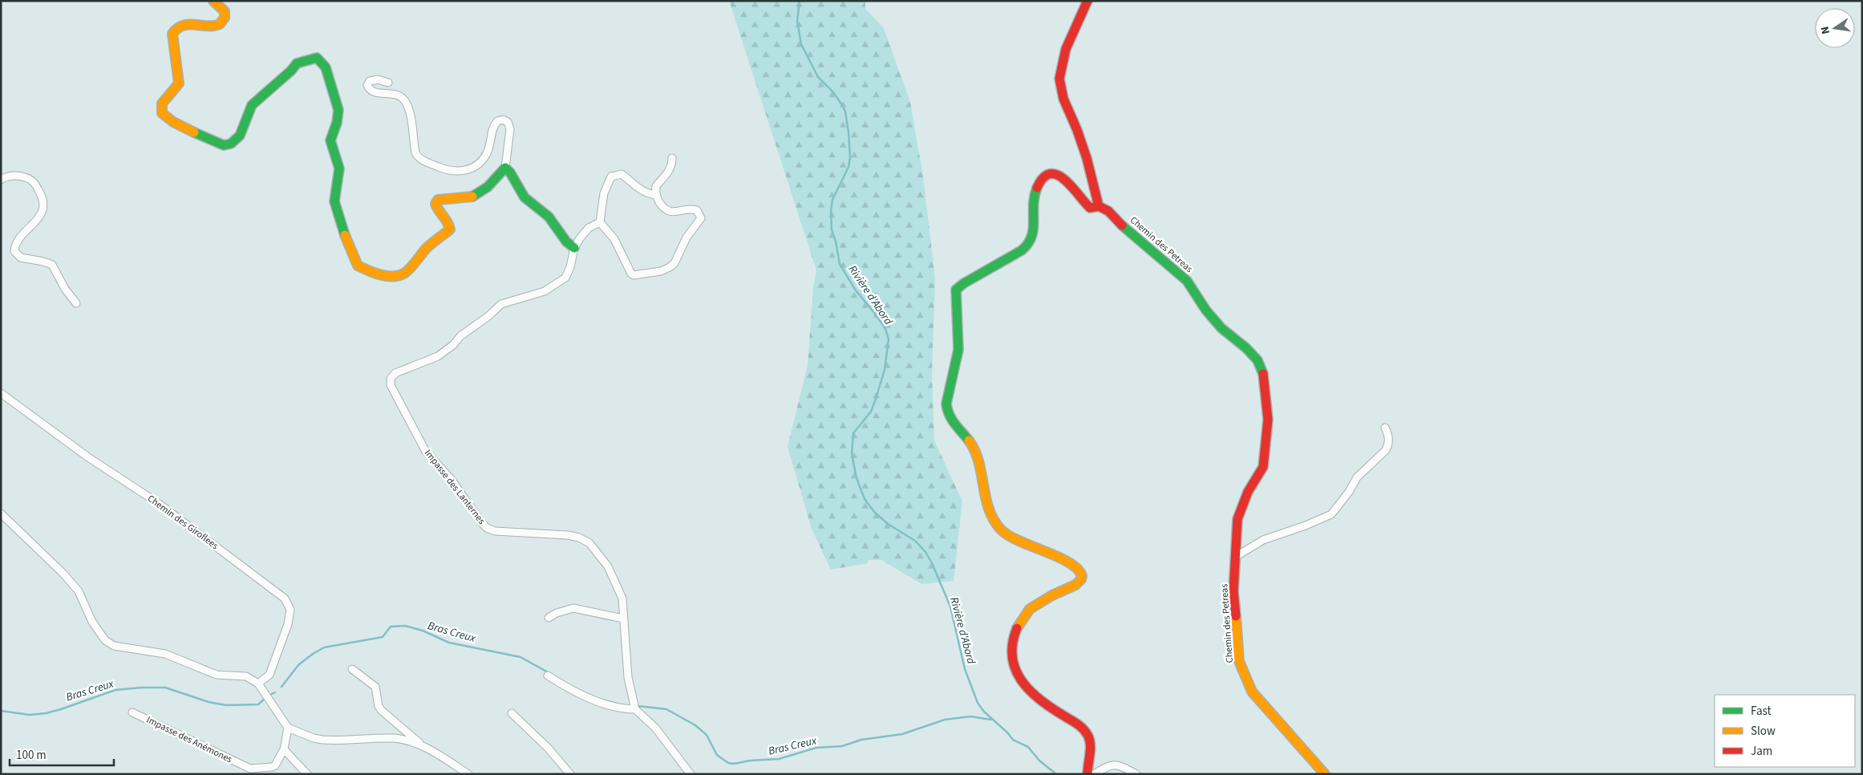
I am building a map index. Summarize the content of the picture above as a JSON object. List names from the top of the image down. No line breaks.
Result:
{"streets":{"street":["Chemin des Petreas","Impasse des Lanternes","Chemin des Giroflees","Impasse des Anémones"]},"water":["Rivière d'Abord","Bras Creux"],"legend":["Fast","Slow","Jam"],"scale_bar":"100 m","north":"left"}
